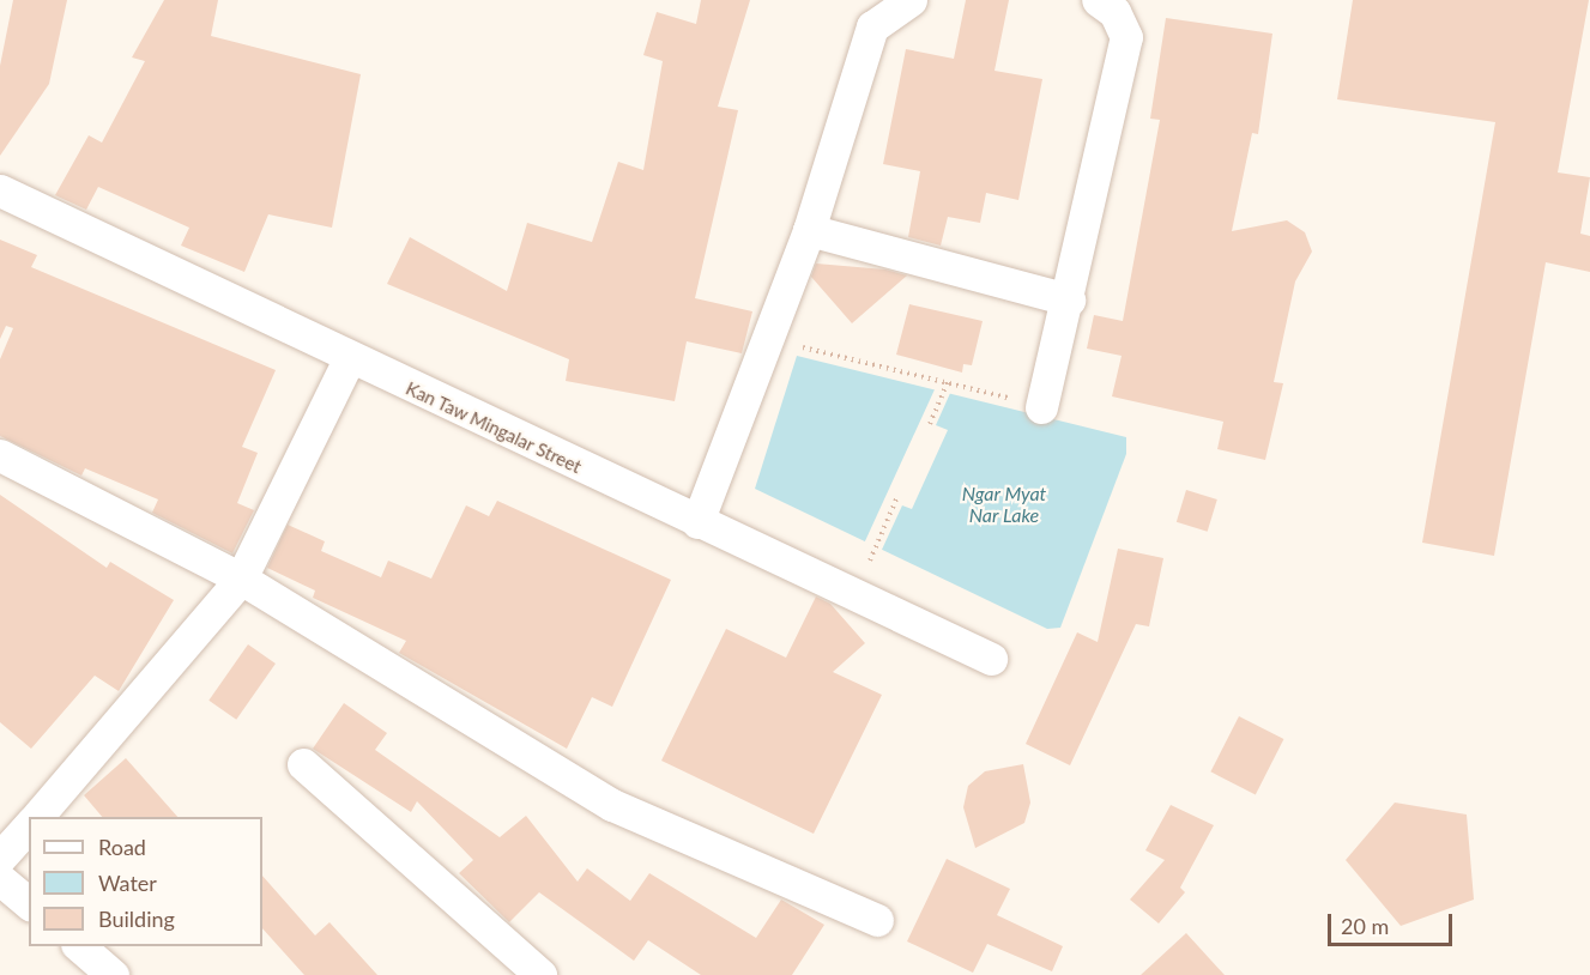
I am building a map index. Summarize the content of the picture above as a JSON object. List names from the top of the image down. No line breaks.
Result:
{"streets":{"street":["Kan Taw Mingalar Street"]},"water":["Ngar Myat Nar Lake"],"legend":["Road","Water","Building"],"scale_bar":"20 m"}
